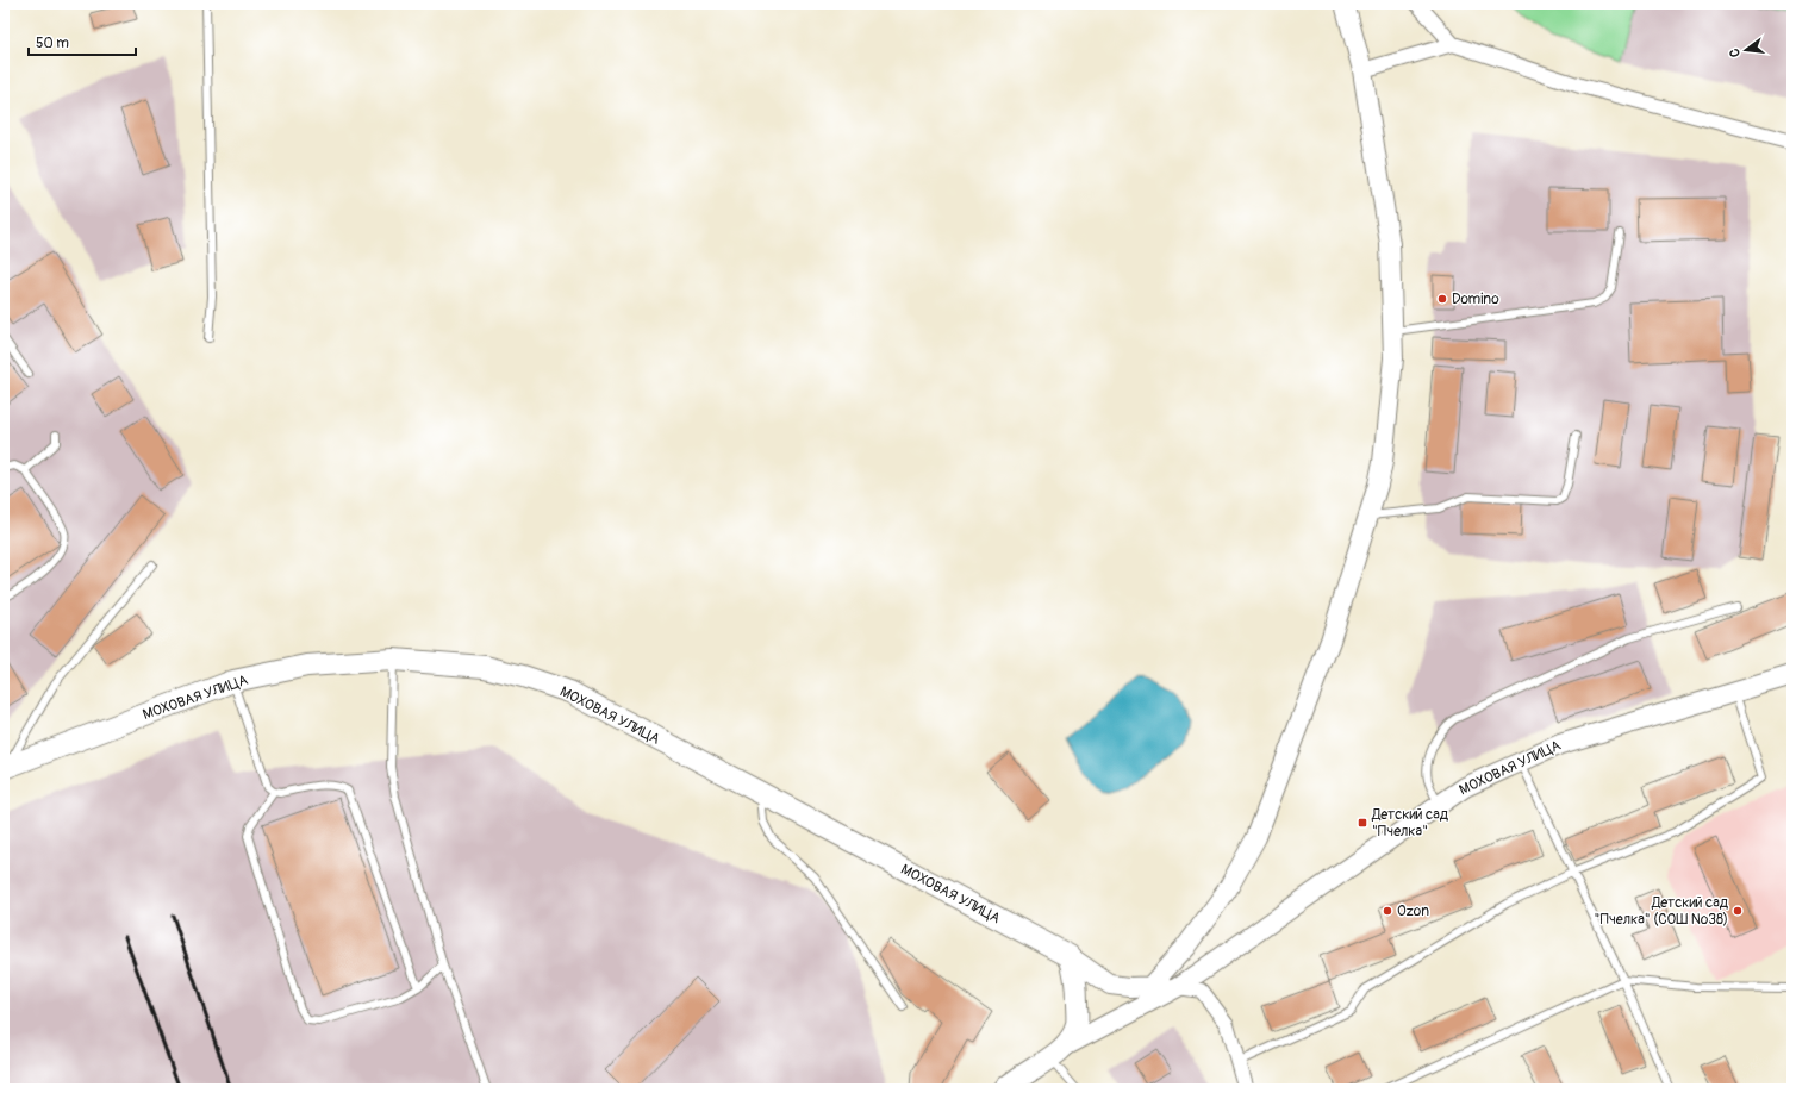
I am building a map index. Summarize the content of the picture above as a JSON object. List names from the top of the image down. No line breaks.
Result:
{"streets":{"main road":["МОХОВАЯ УЛИЦА"]},"places":{"other":["Domino","Ozon","Детский сад \"Пчелка\" (СОШ №38)"],"transit":["Детский сад \"Пчелка\""]},"scale_bar":"50 m","north":"left"}
